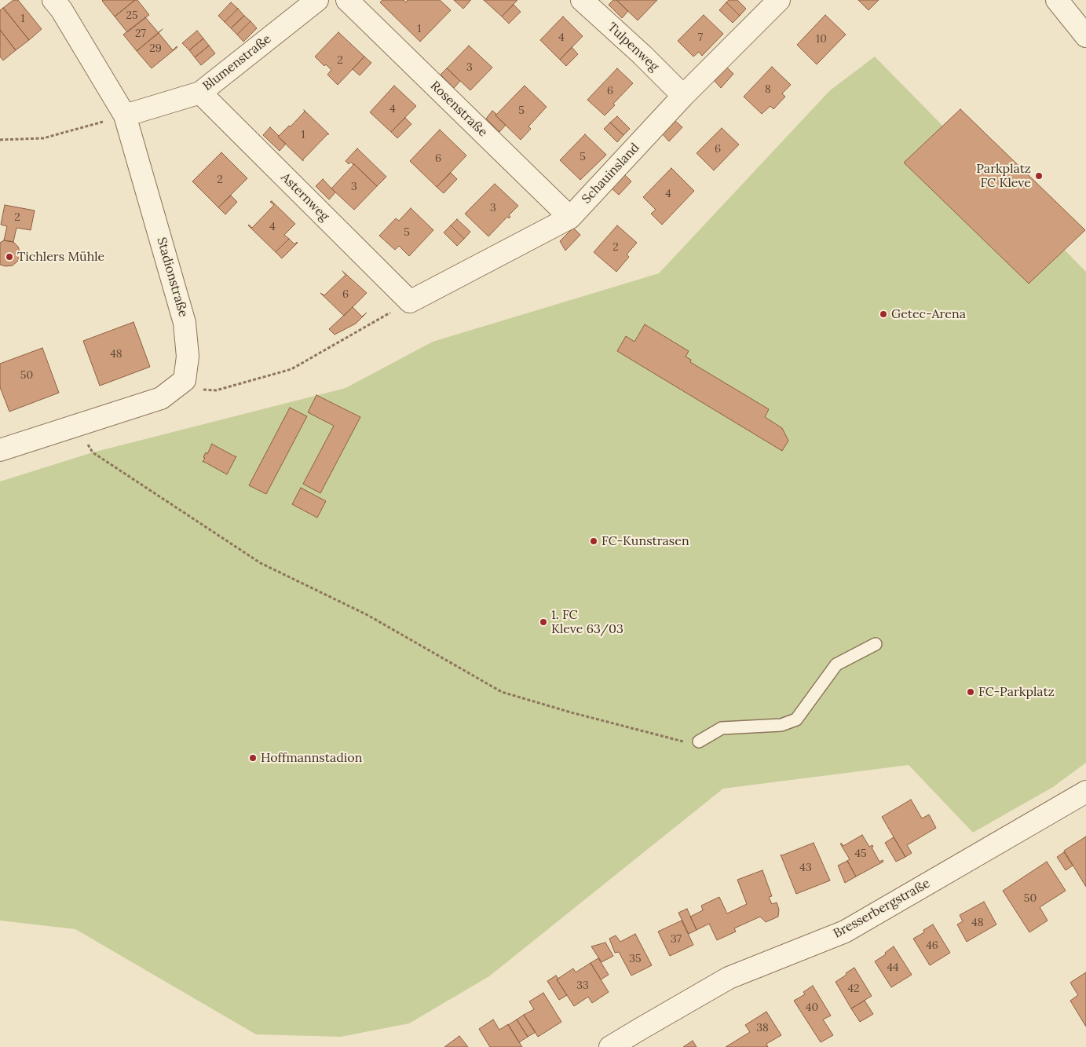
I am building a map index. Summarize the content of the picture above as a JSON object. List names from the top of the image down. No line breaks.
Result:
{"streets":{"street":["Tulpenweg","Blumenstraße","Rosenstraße","Schauinsland","Asternweg","Stadionstraße","Bresserbergstraße"]},"crossings":[["Tulpenweg","Schauinsland"],["Blumenstraße","Asternweg"],["Blumenstraße","Stadionstraße"],["Rosenstraße","Schauinsland"],["Schauinsland","Asternweg"]],"places":["Parkplatz FC Kleve","Tichlers Mühle","Getec-Arena","FC-Kunstrasen","1. FC Kleve 63/03","FC-Parkplatz","Hoffmannstadion"],"house_numbers":["25","1","1","27","4","7","10","29","2","3","8","6","4","5","1","6","5","6","2","3","4","3","2","4","5","2","6","48","50","45","43","50","48","37","46","35","44","33","42","40","38"]}
